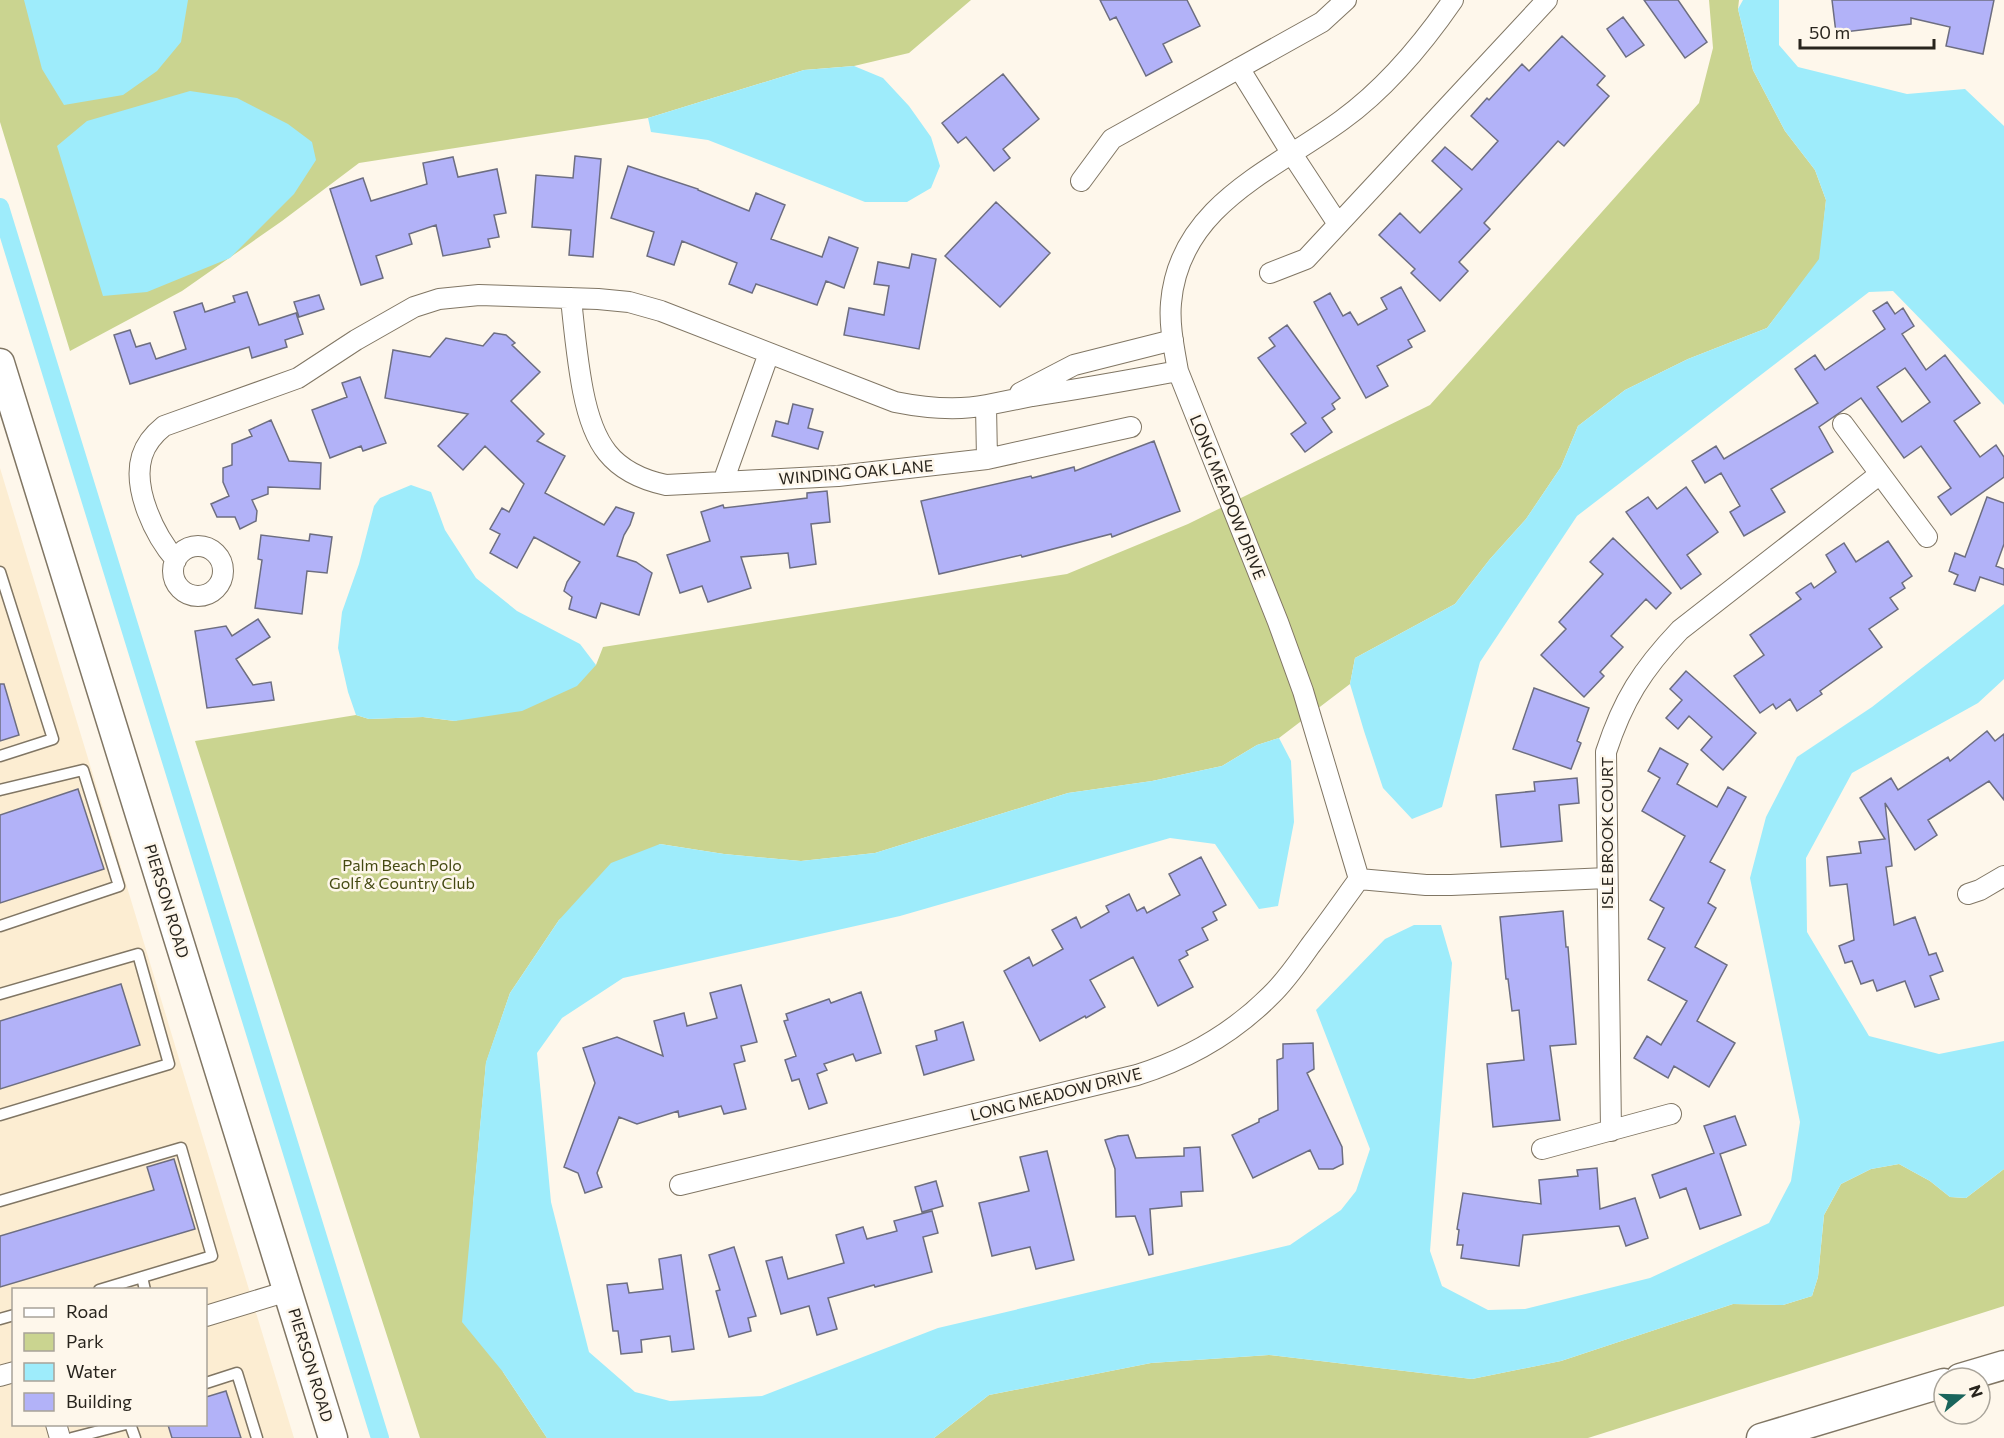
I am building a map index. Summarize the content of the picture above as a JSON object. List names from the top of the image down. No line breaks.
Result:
{"streets":{"street":["WINDING OAK LANE","LONG MEADOW DRIVE","ISLE BROOK COURT","PIERSON ROAD"]},"parks":["Palm Beach Polo Golf & Country Club"],"legend":["Road","Park","Water","Building"],"scale_bar":"50 m","north":"right"}
